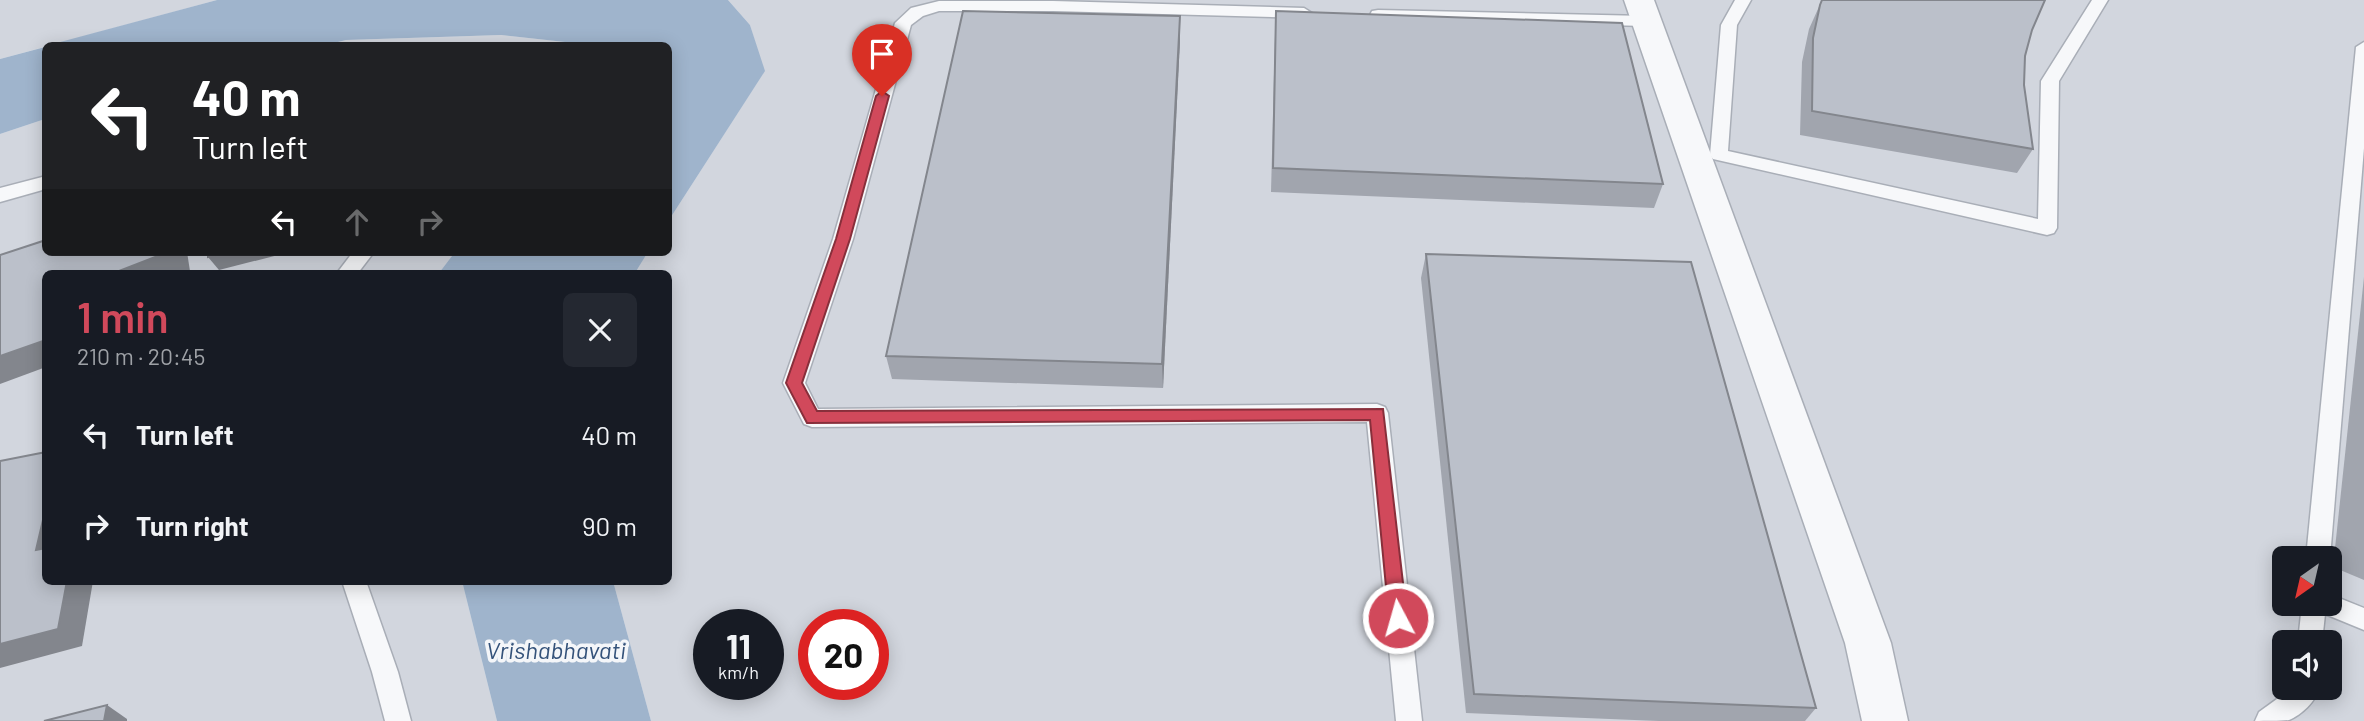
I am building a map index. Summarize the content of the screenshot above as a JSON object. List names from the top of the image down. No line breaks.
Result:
{"water":["Vrishabhavati"],"north":"bottom left","page":{"turn":["40 m","Turn left"],"heading":["1 min","210 m · 20:45"],"list":[{"name":"Turn left","value":"40 m"},{"name":"Turn right","value":"90 m"}],"speed":"11 km/h","limit":"20"}}
